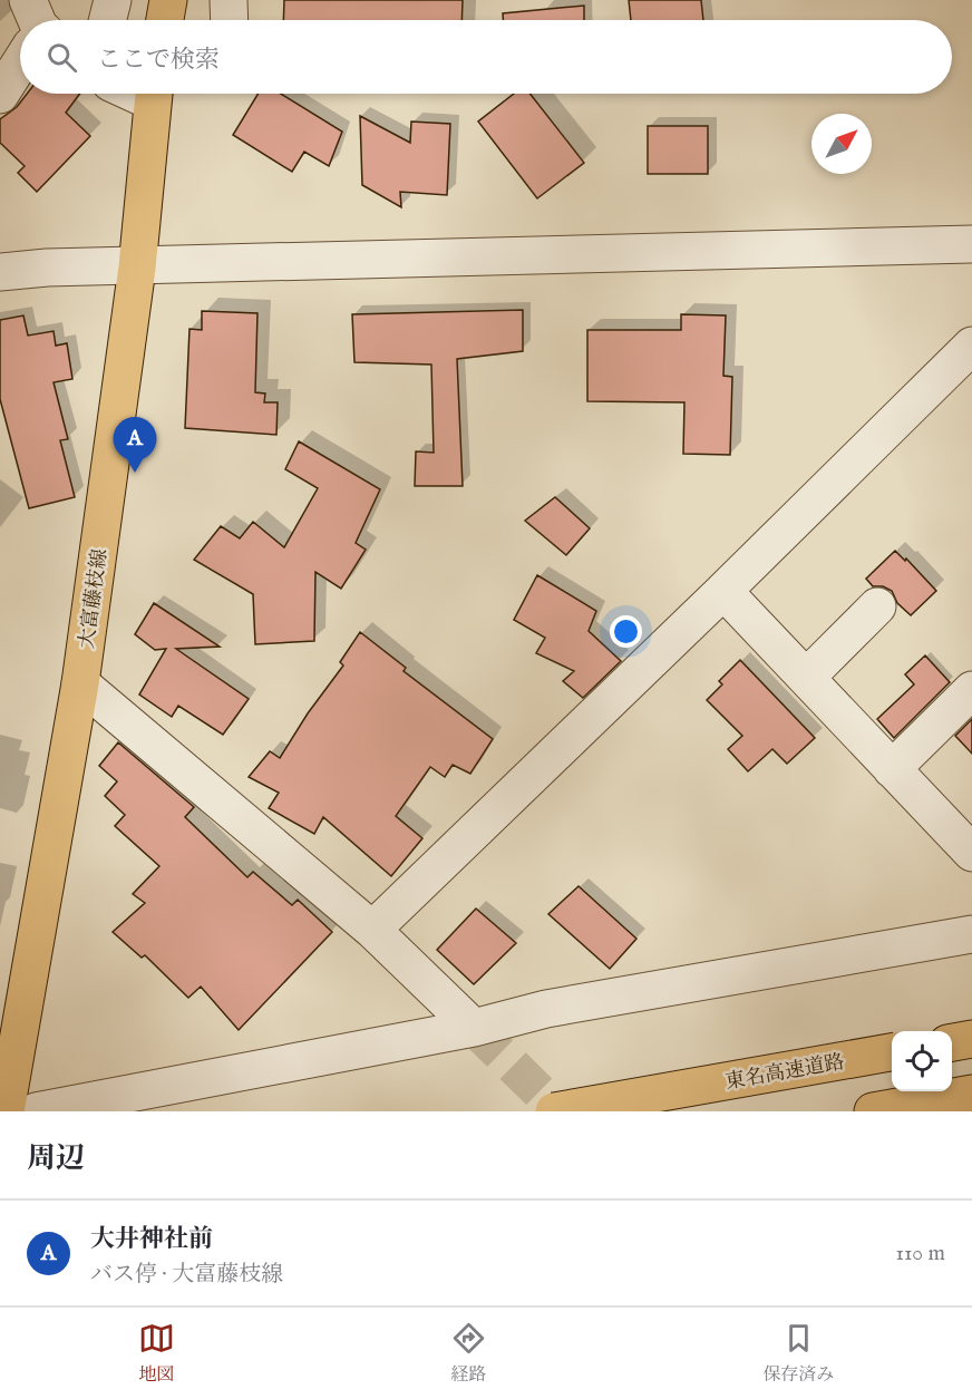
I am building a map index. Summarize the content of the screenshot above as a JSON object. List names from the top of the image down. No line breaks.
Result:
{"streets":{"main road":["大富藤枝線","東名高速道路"]},"north":"top right","page":{"search":"ここで検索","pins":"A","heading":"周辺","list":[{"mark":"A","name":"大井神社前","note":"バス停 · 大富藤枝線","value":"110 m"}],"nav":["地図","経路","保存済み"]}}
